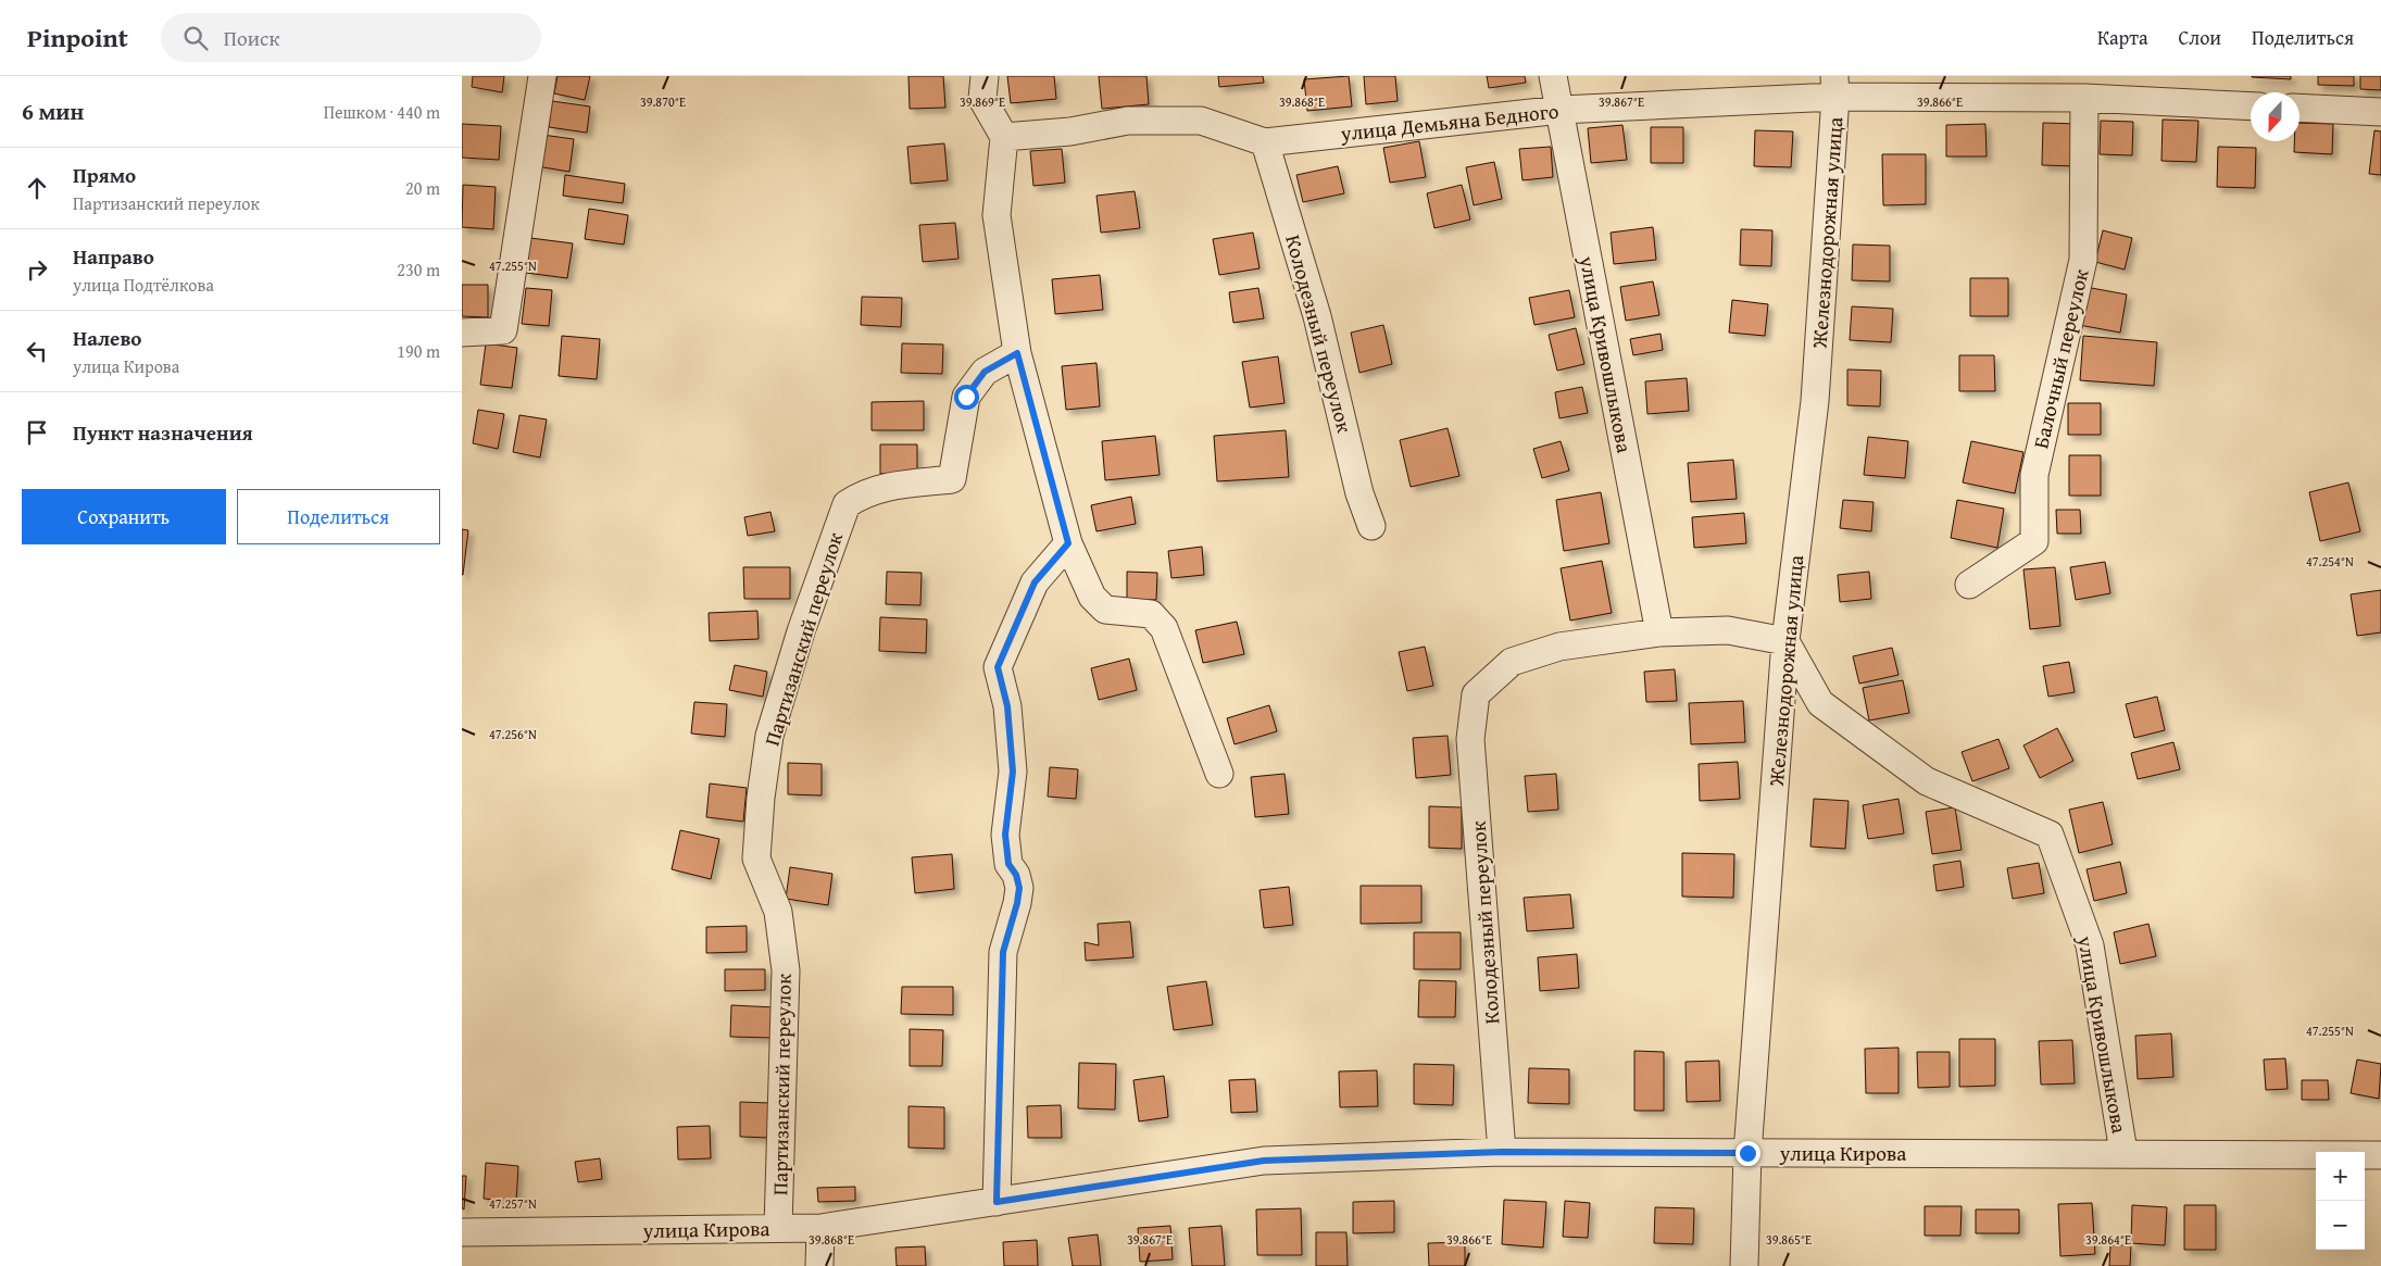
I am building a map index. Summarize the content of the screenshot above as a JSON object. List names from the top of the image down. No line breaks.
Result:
{"streets":{"street":["улица Демьяна Бедного","Железнодорожная улица","Колодезный переулок","улица Кривошлыкова","Балочный переулок","Партизанский переулок","улица Кирова"]},"crossings":[["улица Демьяна Бедного","Железнодорожная улица"],["улица Демьяна Бедного","Колодезный переулок"],["улица Демьяна Бедного","улица Кривошлыкова"],["улица Демьяна Бедного","Балочный переулок"],["Железнодорожная улица","улица Кривошлыкова"],["Железнодорожная улица","улица Кирова"],["Колодезный переулок","улица Кривошлыкова"],["Колодезный переулок","улица Кирова"],["улица Кривошлыкова","улица Кирова"],["Партизанский переулок","улица Кирова"]],"north":"bottom","page":{"header":"Pinpoint","search":"Поиск","nav":["Карта","Слои","Поделиться"],"heading":["6 мин","Пешком · 440 m"],"list":[["Прямо","Партизанский переулок","20 m"],["Направо","улица Подтёлкова","230 m"],["Налево","улица Кирова","190 m"],"Пункт назначения"],"buttons":["Сохранить","Поделиться"],"map_buttons":["+","−"]},"coordinates":["39.869°E","39.868°E","39.867°E","39.866°E","39.870°E","47.255°N","47.254°N","47.256°N","47.257°N","39.865°E","39.864°E"]}
